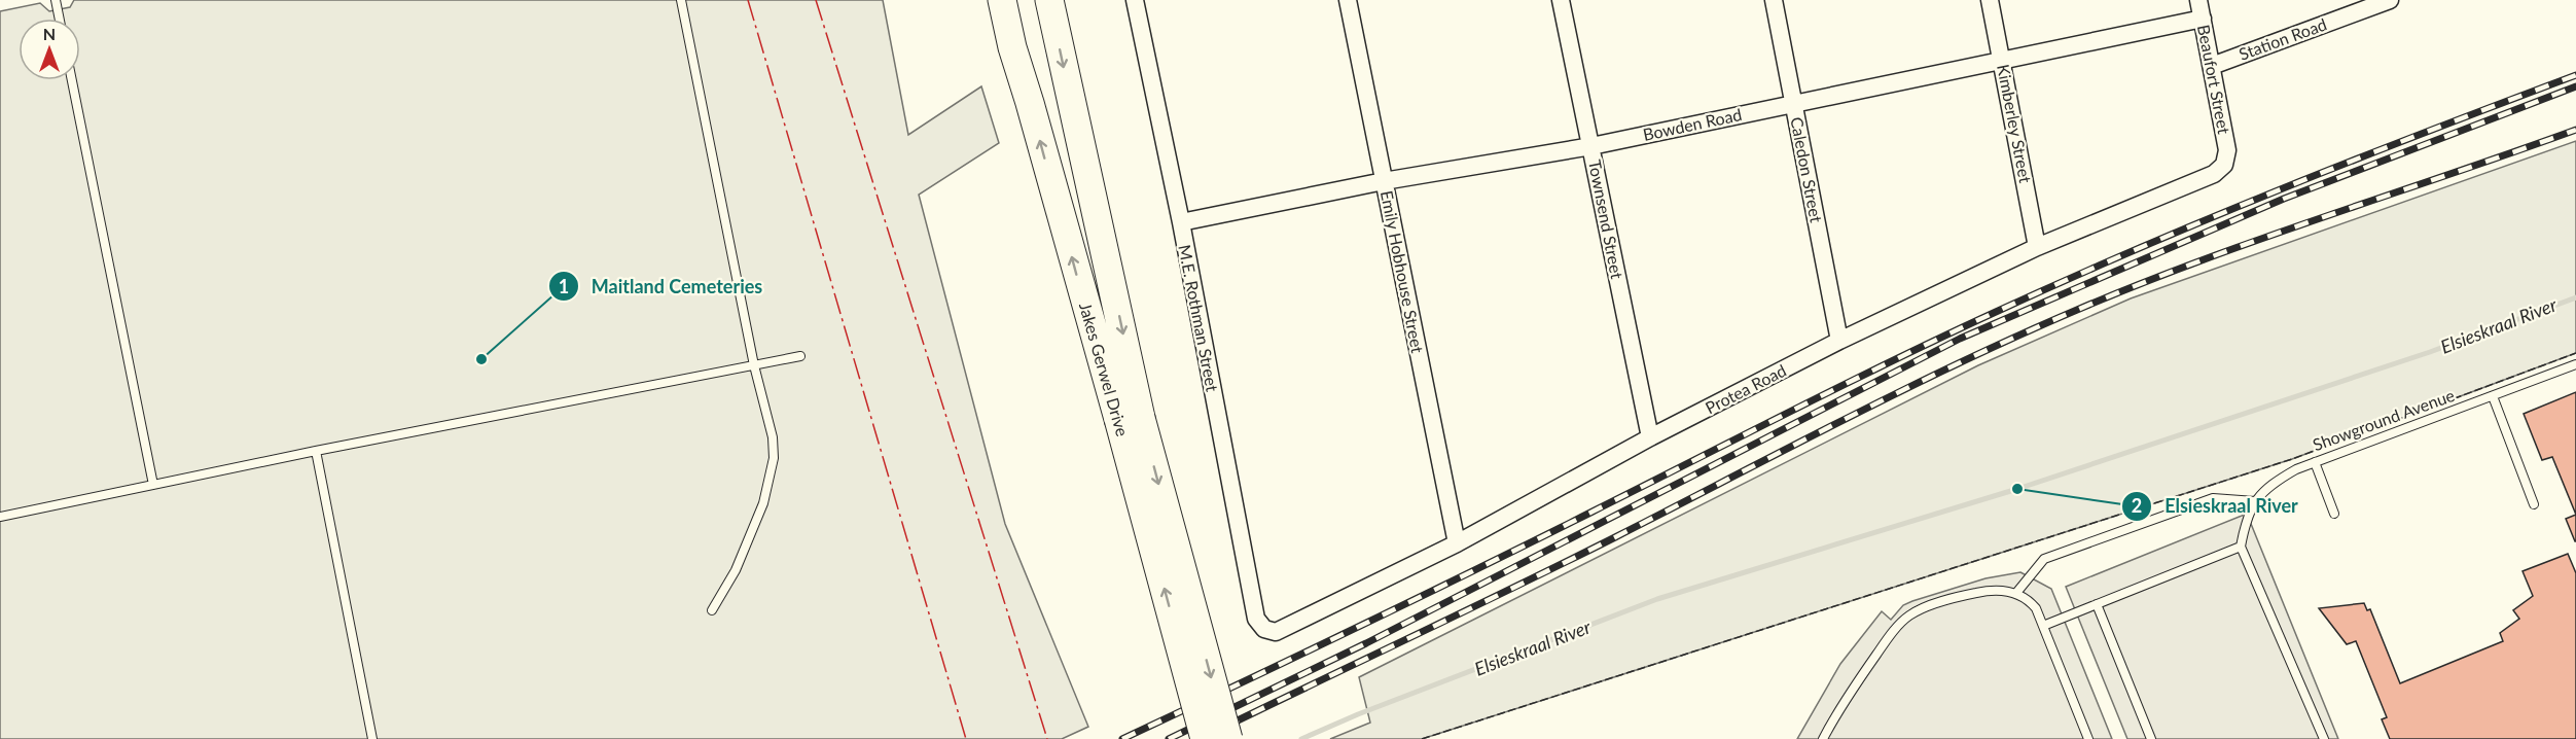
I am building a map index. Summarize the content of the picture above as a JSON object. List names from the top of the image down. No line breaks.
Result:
{"streets":{"highway":["Jakes Gerwel Drive"],"street":["Station Road","Beaufort Street","Kimberley Street","Bowden Road","Caledon Street","Townsend Street","Emily Hobhouse Street","M.E. Rothman Street","Protea Road"],"lane":["Showground Avenue"]},"crossings":[["Station Road","Beaufort Street"],["Beaufort Street","Bowden Road"],["Beaufort Street","Protea Road"],["Kimberley Street","Bowden Road"],["Kimberley Street","Protea Road"],["Bowden Road","Caledon Street"],["Bowden Road","Townsend Street"],["Bowden Road","Emily Hobhouse Street"],["Bowden Road","M.E. Rothman Street"],["Caledon Street","Protea Road"],["Townsend Street","Protea Road"],["Emily Hobhouse Street","Protea Road"],["M.E. Rothman Street","Protea Road"]],"water":["Elsieskraal River"],"places":["Maitland Cemeteries","Elsieskraal River"],"north":"top"}
